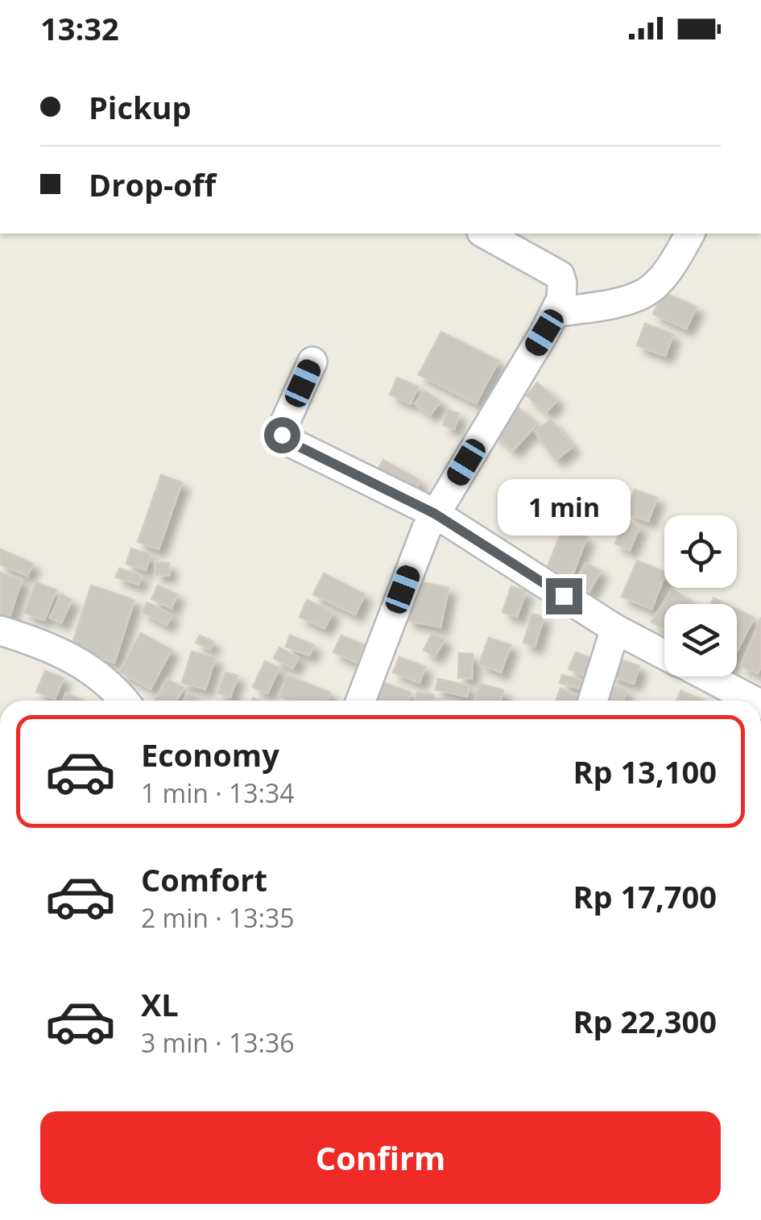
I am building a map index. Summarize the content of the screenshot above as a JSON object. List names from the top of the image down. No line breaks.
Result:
{"page":{"status":"13:32","banner":["Pickup","Drop-off"],"bubble":"1 min","list":[{"name":"Economy","note":"1 min · 13:34","value":"Rp 13,100"},{"name":"Comfort","note":"2 min · 13:35","value":"Rp 17,700"},{"name":"XL","note":"3 min · 13:36","value":"Rp 22,300"}],"buttons":"Confirm"}}
